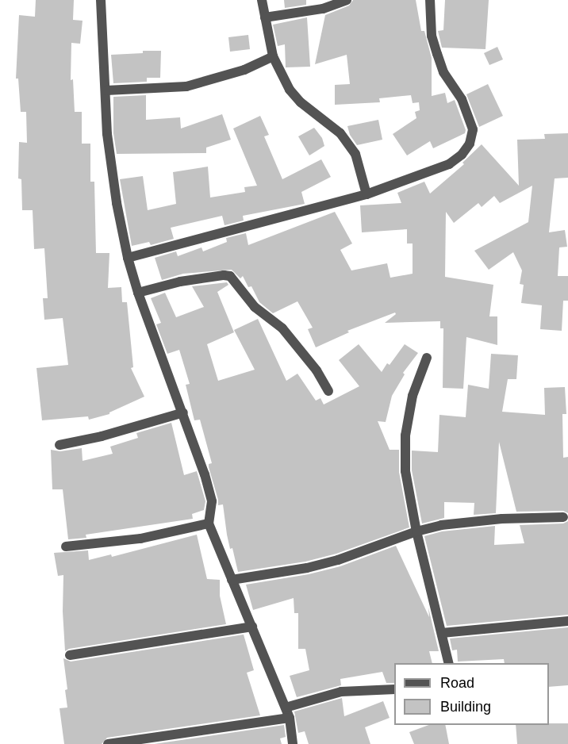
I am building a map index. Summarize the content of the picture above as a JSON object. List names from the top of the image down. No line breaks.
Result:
{"legend":["Road","Building"]}
